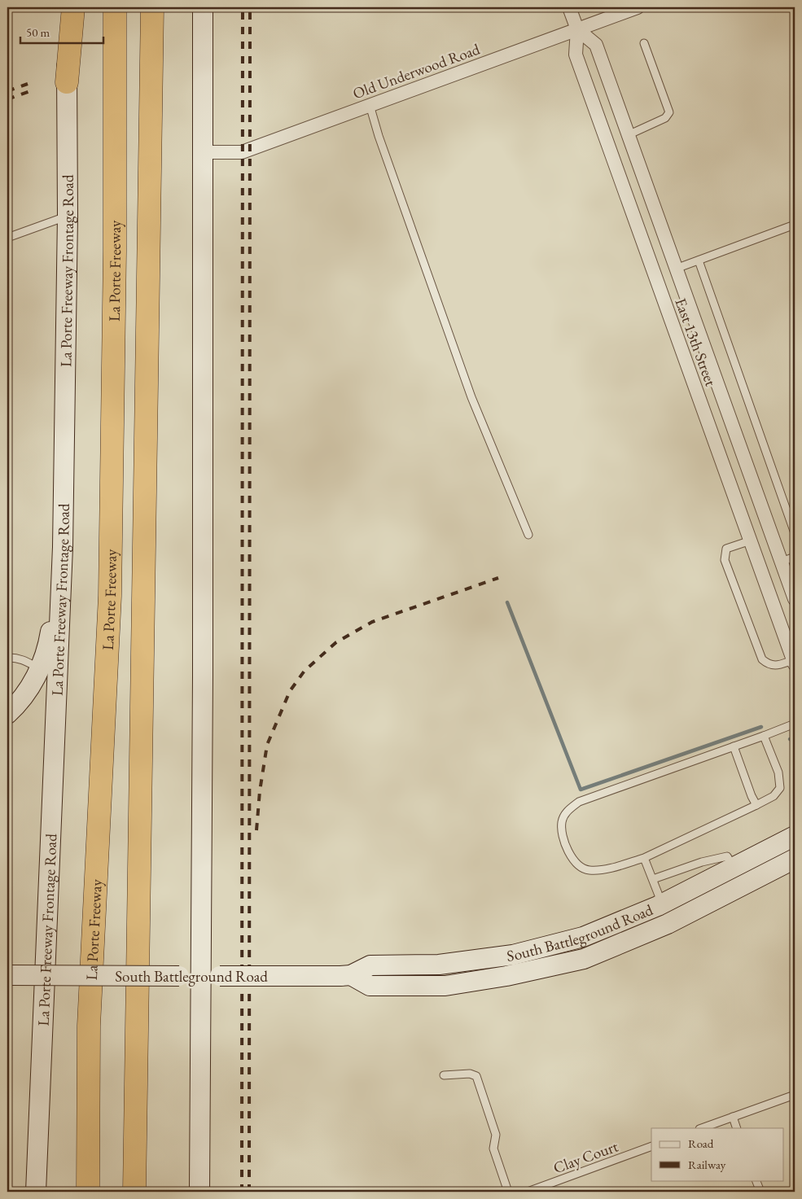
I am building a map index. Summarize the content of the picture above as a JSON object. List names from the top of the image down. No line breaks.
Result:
{"streets":{"highway":["La Porte Freeway"],"main road":["La Porte Freeway Frontage Road","South Battleground Road"],"street":["Old Underwood Road","East 13th Street"],"lane":["Clay Court"]},"crossings":[["Old Underwood Road","East 13th Street"]],"legend":["Road","Railway"],"scale_bar":"50 m"}
